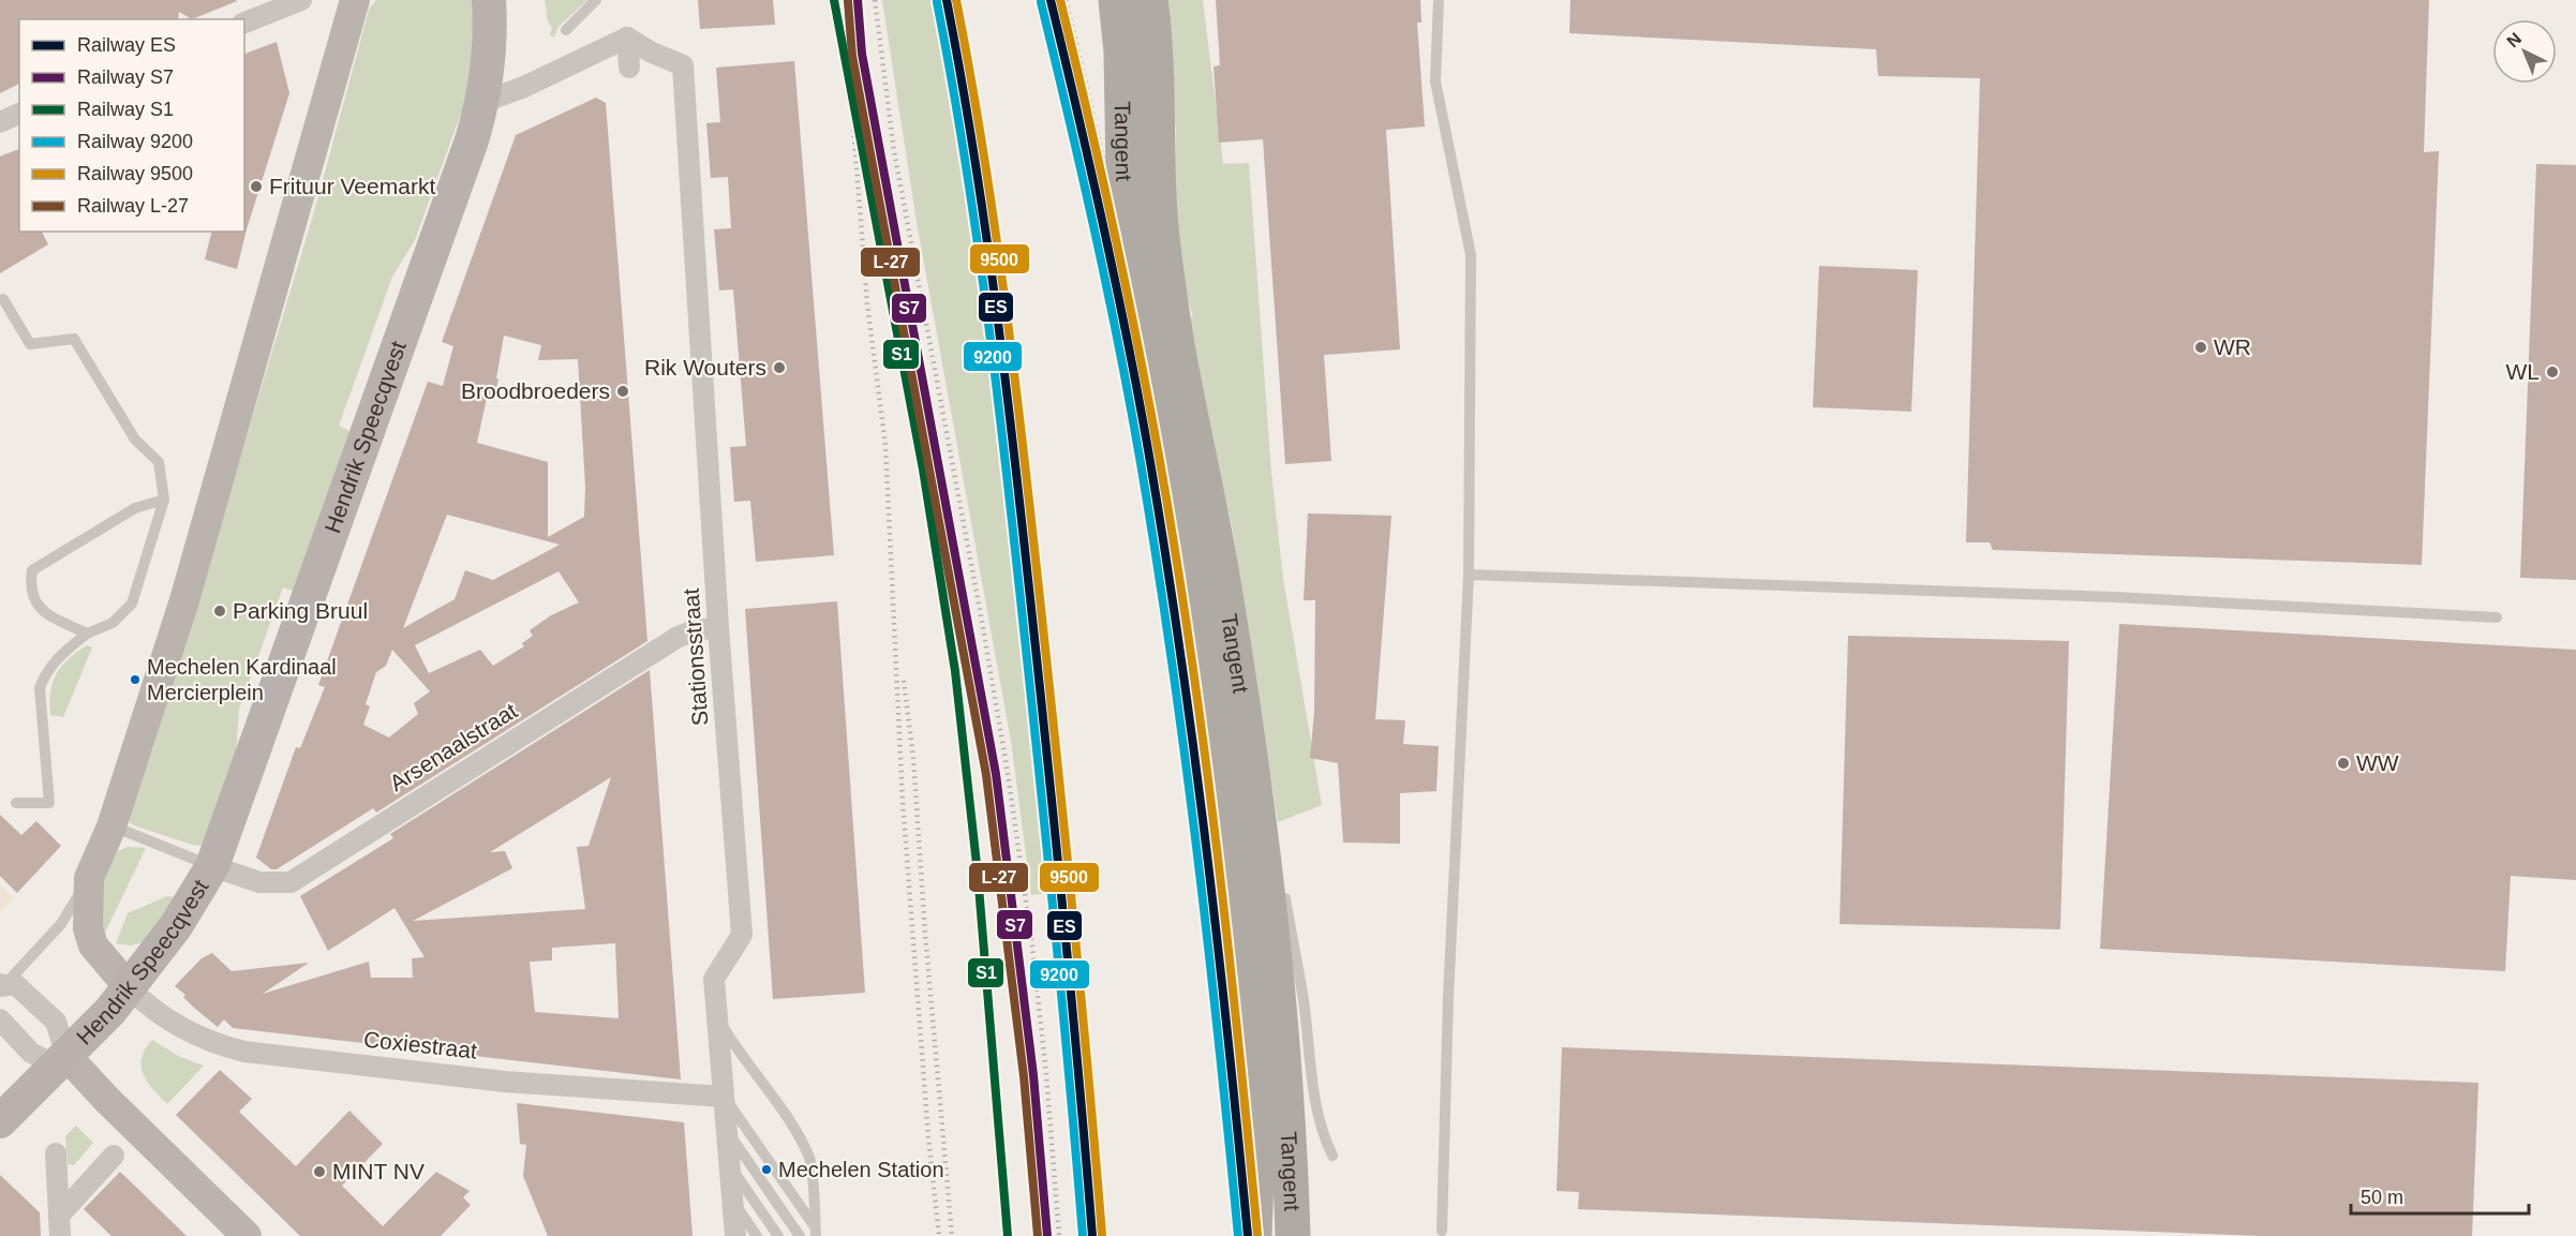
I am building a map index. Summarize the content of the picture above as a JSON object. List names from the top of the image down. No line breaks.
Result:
{"streets":{"highway":["Tangent"],"main road":["Hendrik Speecqvest"],"street":["Stationsstraat","Arsenaalstraat","Coxiestraat"]},"crossings":[["Hendrik Speecqvest","Arsenaalstraat"],["Hendrik Speecqvest","Coxiestraat"],["Stationsstraat","Arsenaalstraat"],["Stationsstraat","Coxiestraat"]],"places":["Frituur Veemarkt","WR","Rik Wouters","WL","Broodbroeders","Parking Bruul","Mechelen Kardinaal Mercierplein","WW","Mechelen Station","MINT NV"],"lines":["rail line ES","rail line S7","rail line S1","rail line 9500","rail line L-27","rail line 9200"],"legend":["Railway ES","Railway S7","Railway S1","Railway 9200","Railway 9500","Railway L-27"],"scale_bar":"50 m","north":"top left"}
